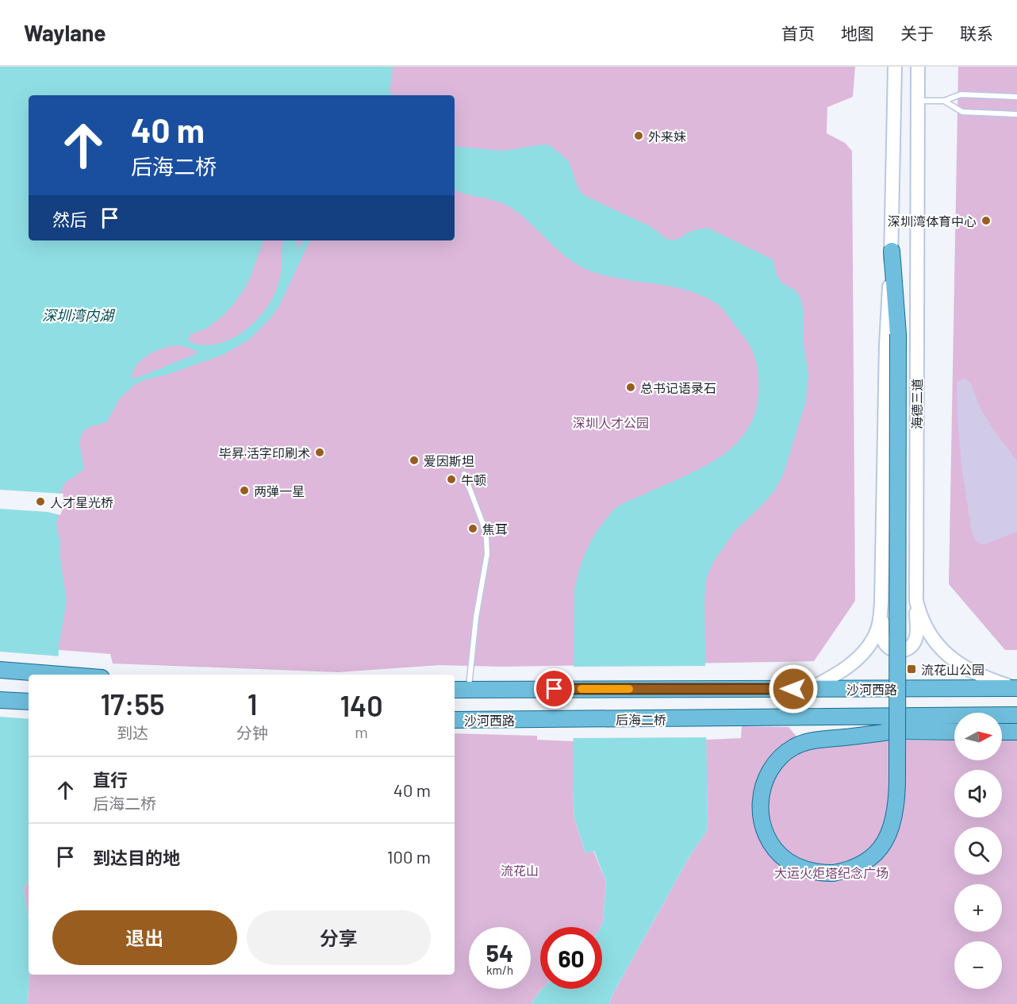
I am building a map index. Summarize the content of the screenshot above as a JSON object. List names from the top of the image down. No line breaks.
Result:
{"streets":{"main road":["海德三道","沙河西路","后海二桥"]},"crossings":[["海德三道","沙河西路"],["沙河西路","后海二桥"]],"water":["深圳湾内湖"],"parks":["深圳人才公园","流花山","大运火炬塔纪念广场"],"places":{"other":["外来妹","深圳湾体育中心","总书记语录石","毕昇·活字印刷术","爱因斯坦","牛顿","两弹一星","人才星光桥","焦耳"],"transit":["流花山公园"]},"north":"right","page":{"header":"Waylane","nav":["首页","地图","关于","联系"],"turn":["40 m","后海二桥"],"then":"然后","eta":["17:55","到达","1","分钟","140","m"],"map_buttons":["+","−"],"list":[{"name":"直行","note":"后海二桥","value":"40 m"},{"name":"到达目的地","value":"100 m"}],"buttons":["退出","分享"],"speed":"54 km/h","limit":"60"}}
